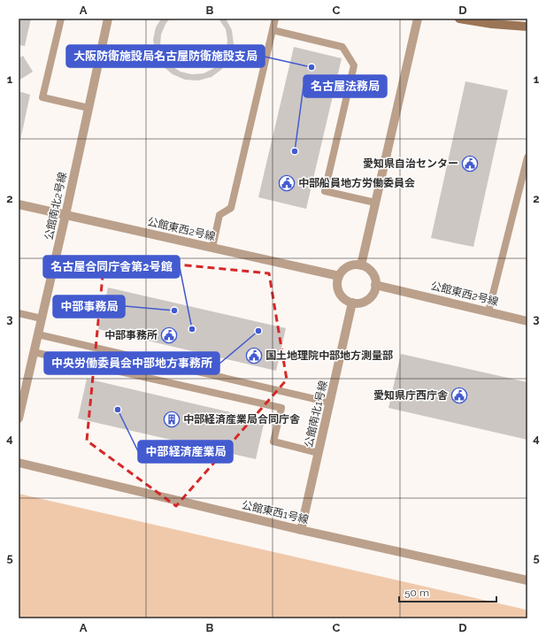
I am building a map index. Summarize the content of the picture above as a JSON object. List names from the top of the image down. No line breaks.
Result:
{"streets":{"street":["公館南北2号線","公館東西2号線","公館南北1号線","公館東西1号線"]},"crossings":[["公館南北2号線","公館東西2号線"],["公館東西2号線","公館南北1号線"],["公館南北1号線","公館東西1号線"]],"places":{"other":["大阪防衛施設局名古屋防衛施設支局","名古屋法務局","中部事務局","名古屋合同庁舎第2号館","中央労働委員会中部地方事務所","中部経済産業局"],"public building":["愛知県自治センター","中部船員地方労働委員会","中部事務所","国土地理院中部地方測量部","愛知県庁西庁舎"],"building":["中部経済産業局合同庁舎"]},"scale_bar":"50 m","grid":{"columns":["A","B","C","D"],"rows":["1","2","3","4","5"]}}
